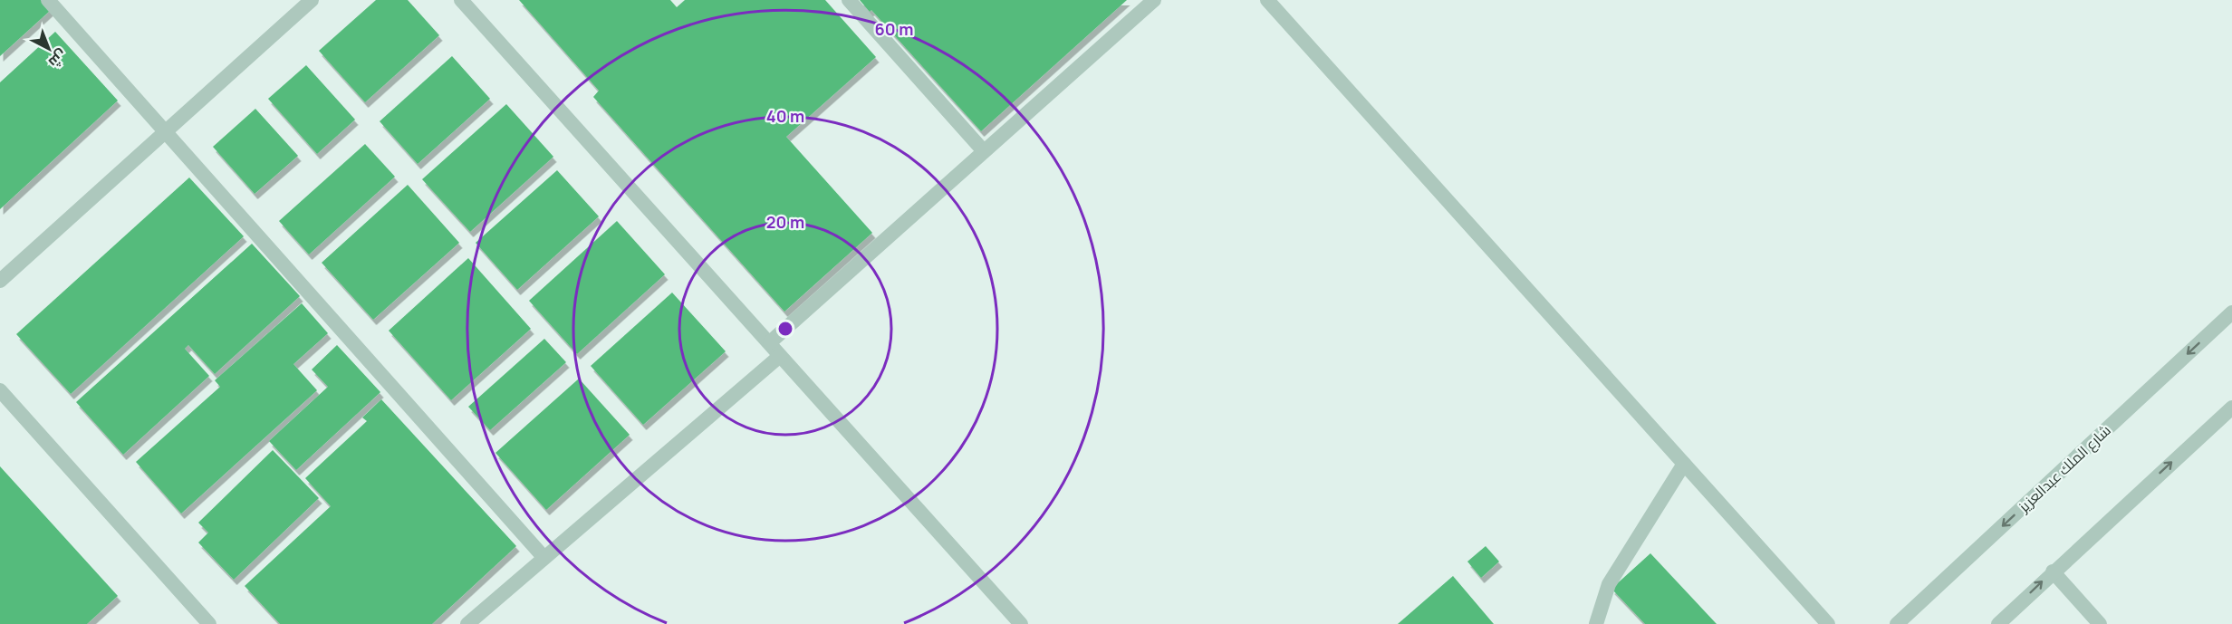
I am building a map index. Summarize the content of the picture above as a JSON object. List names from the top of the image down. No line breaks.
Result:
{"streets":{"street":["شارع الملك عبدالعزيز"]},"north":"bottom right","rings":["60 m","40 m","20 m"]}
